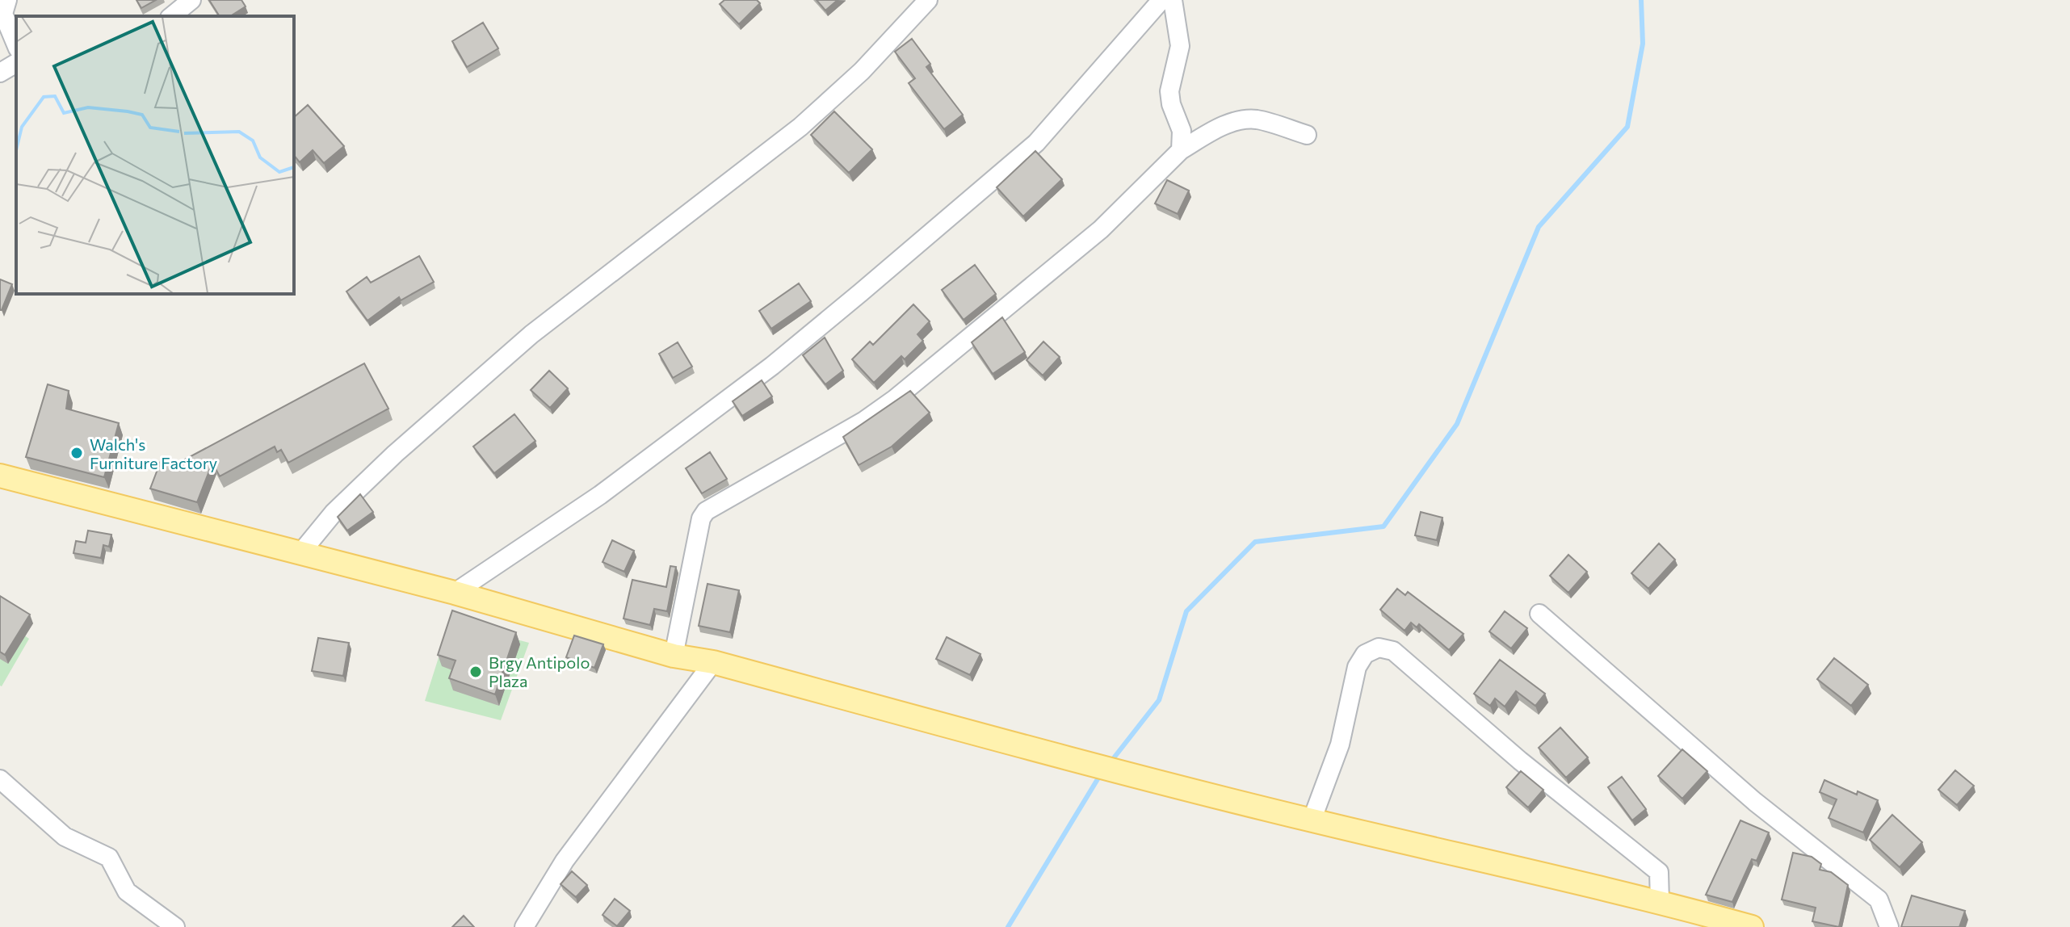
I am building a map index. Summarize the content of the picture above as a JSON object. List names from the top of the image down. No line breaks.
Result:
{"places":["Walch's Furniture Factory","Brgy Antipolo Plaza"]}
